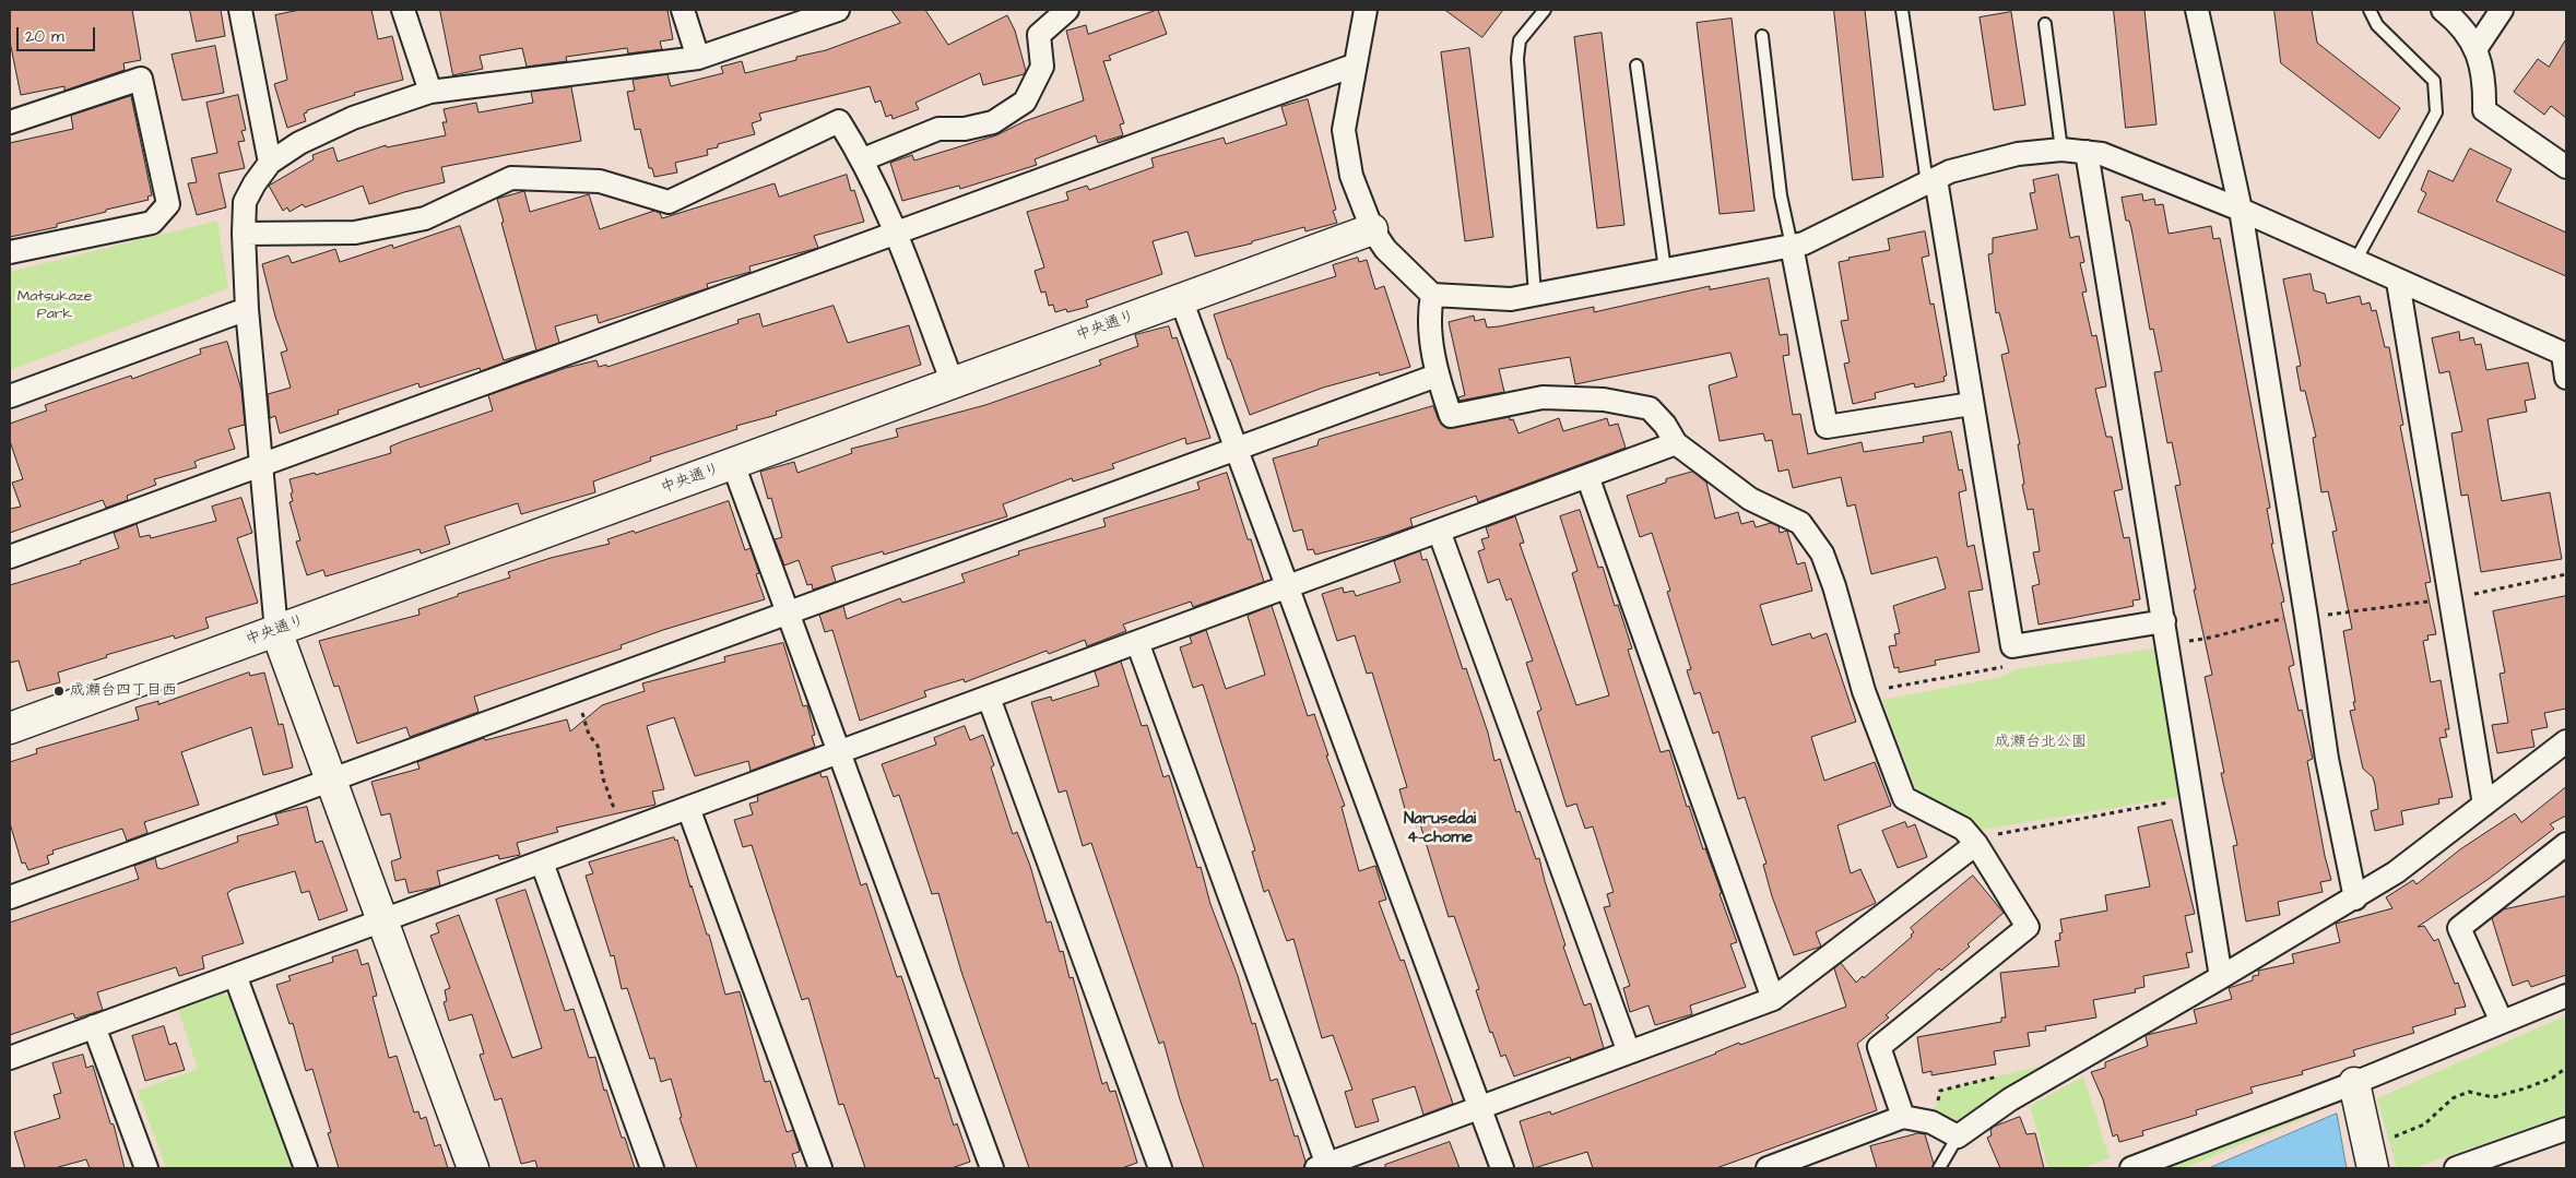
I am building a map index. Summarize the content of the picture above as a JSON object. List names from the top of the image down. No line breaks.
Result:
{"streets":{"street":["中央通り"]},"districts":["Narusedai 4-chome"],"parks":["Matsukaze Park","成瀬台北公園"],"places":["成瀬台四丁目西"],"scale_bar":"20 m"}
